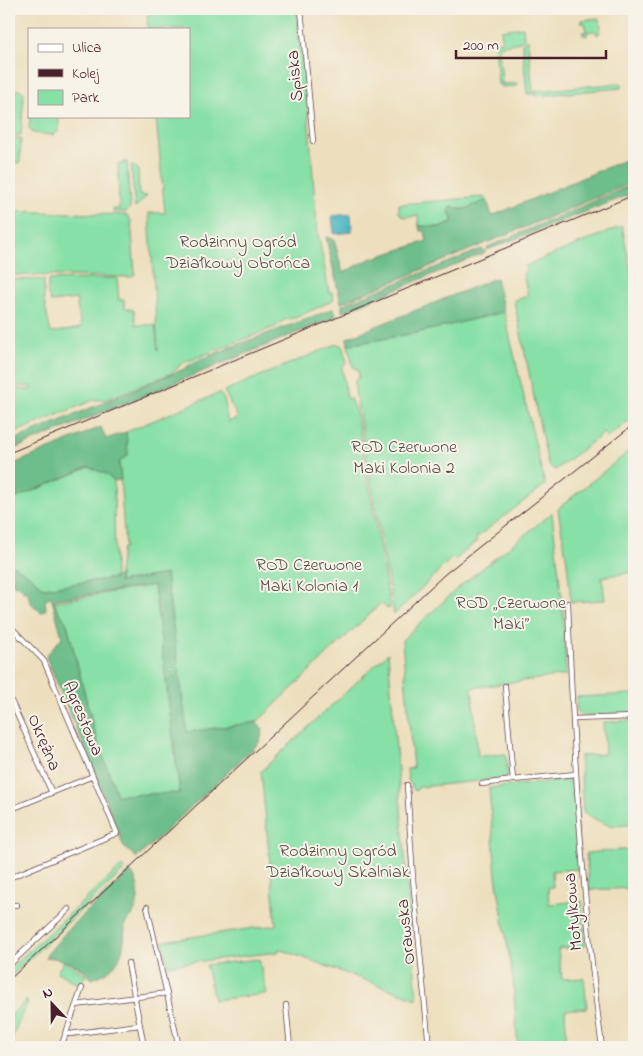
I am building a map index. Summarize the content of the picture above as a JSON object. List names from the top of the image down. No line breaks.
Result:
{"streets":{"street":["Spiska","Agrestowa","Okrężna","Motylkowa","Orawska"]},"parks":["Rodzinny Ogród Działkowy Obrońca","ROD Czerwone Maki Kolonia 2","ROD Czerwone Maki Kolonia 1","ROD „Czerwone Maki”","Rodzinny Ogród Działkowy Skalniak"],"legend":["Ulica","Kolej","Park"],"scale_bar":"200 m","north":"top"}
